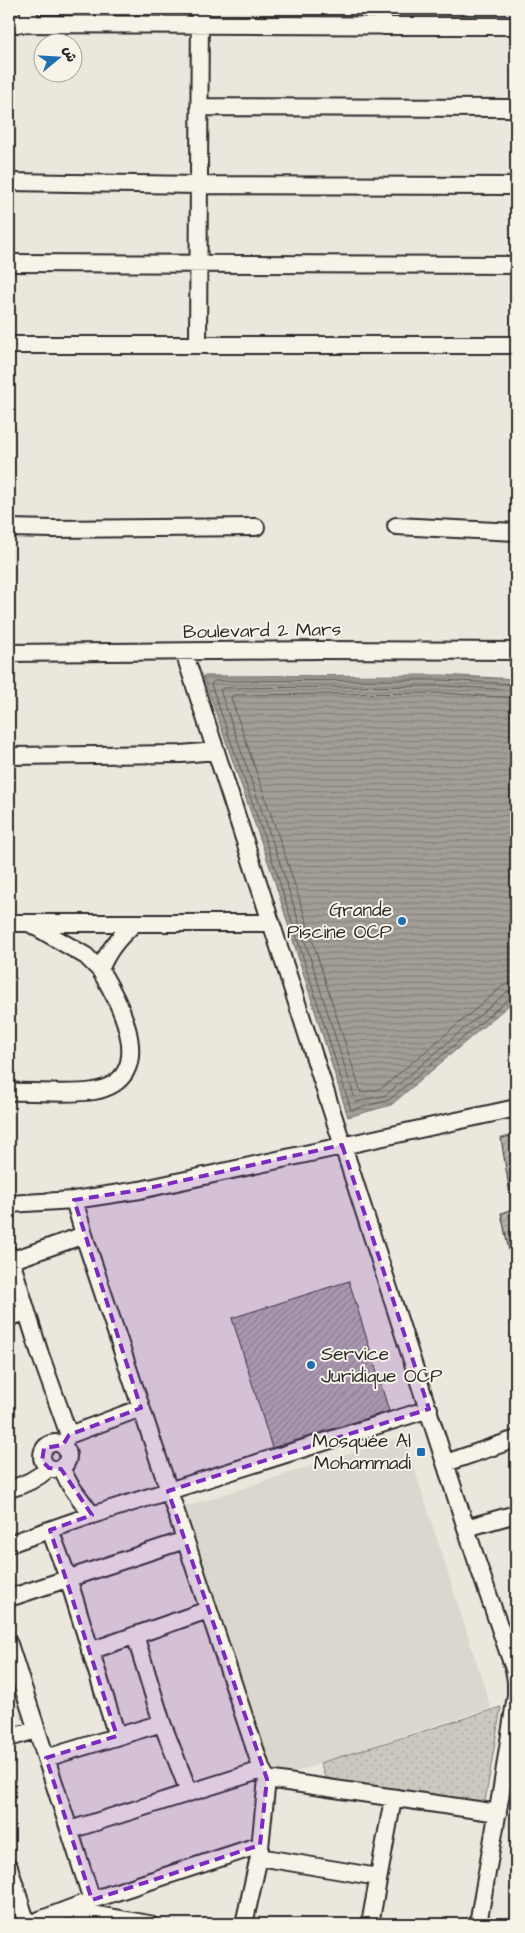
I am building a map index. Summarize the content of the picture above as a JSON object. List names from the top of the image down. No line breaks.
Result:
{"streets":{"street":["Boulevard 2 Mars"]},"places":{"other":["Grande Piscine OCP","Service Juridique OCP"],"transit":["Mosquée Al Mohammadi"]},"north":"right"}
